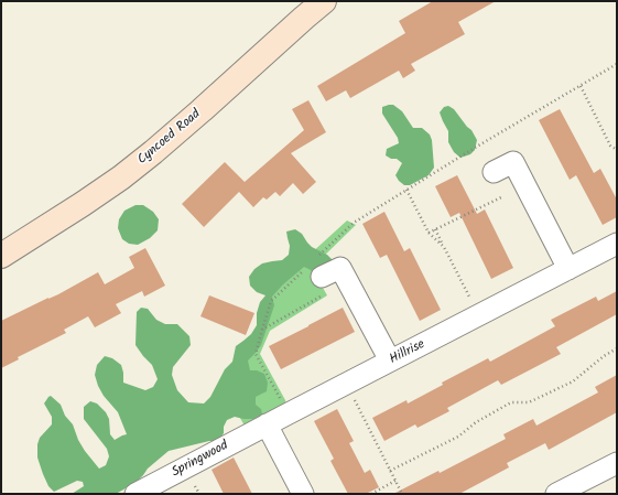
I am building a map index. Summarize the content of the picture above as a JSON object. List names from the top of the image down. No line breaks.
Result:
{"streets":{"street":["Cyncoed Road","Hillrise","Springwood"]},"crossings":[["Hillrise","Springwood"]]}
